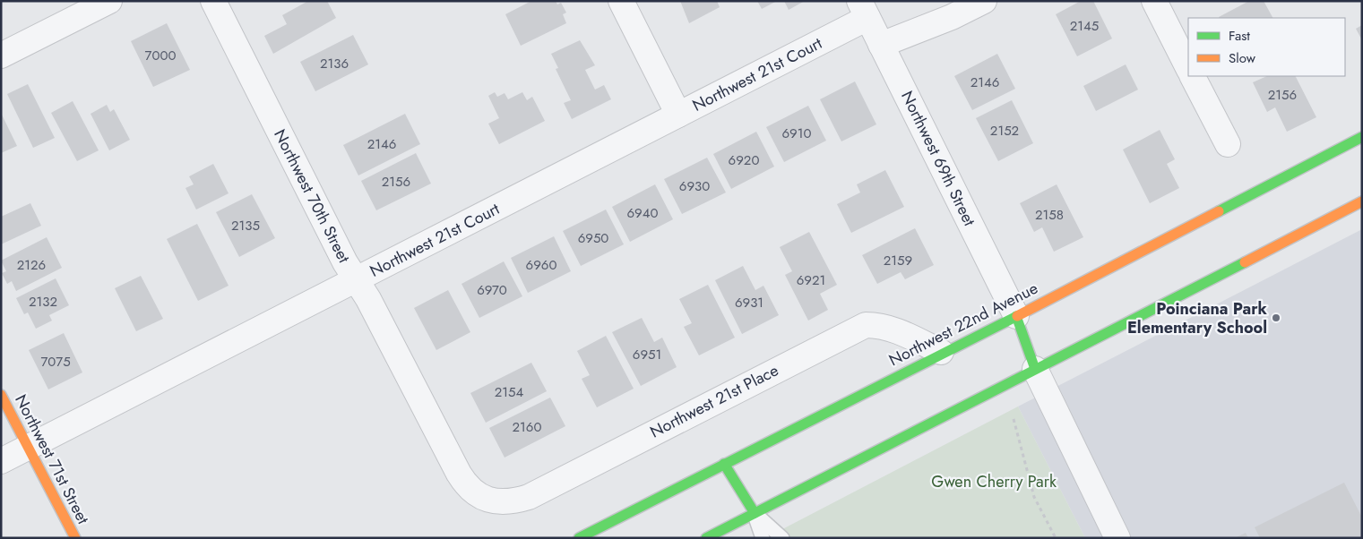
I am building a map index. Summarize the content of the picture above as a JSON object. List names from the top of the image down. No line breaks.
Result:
{"streets":{"main road":["Northwest 22nd Avenue","Northwest 71st Street"],"street":["Northwest 21st Court","Northwest 69th Street","Northwest 70th Street","Northwest 21st Place"]},"crossings":[["Northwest 21st Court","Northwest 69th Street"],["Northwest 21st Court","Northwest 70th Street"],["Northwest 21st Court","Northwest 71st Street"],["Northwest 69th Street","Northwest 22nd Avenue"],["Northwest 70th Street","Northwest 21st Place"],["Northwest 22nd Avenue","Northwest 21st Place"]],"parks":["Gwen Cherry Park"],"places":["Poinciana Park Elementary School"],"house_numbers":["2145","7000","2136","2146","2156","2152","6910","2146","6920","2156","6930","6940","2158","2135","6950","2159","2126","6960","6921","6970","2132","6931","6951","7075","2154","2160"],"legend":["Fast","Slow"]}
